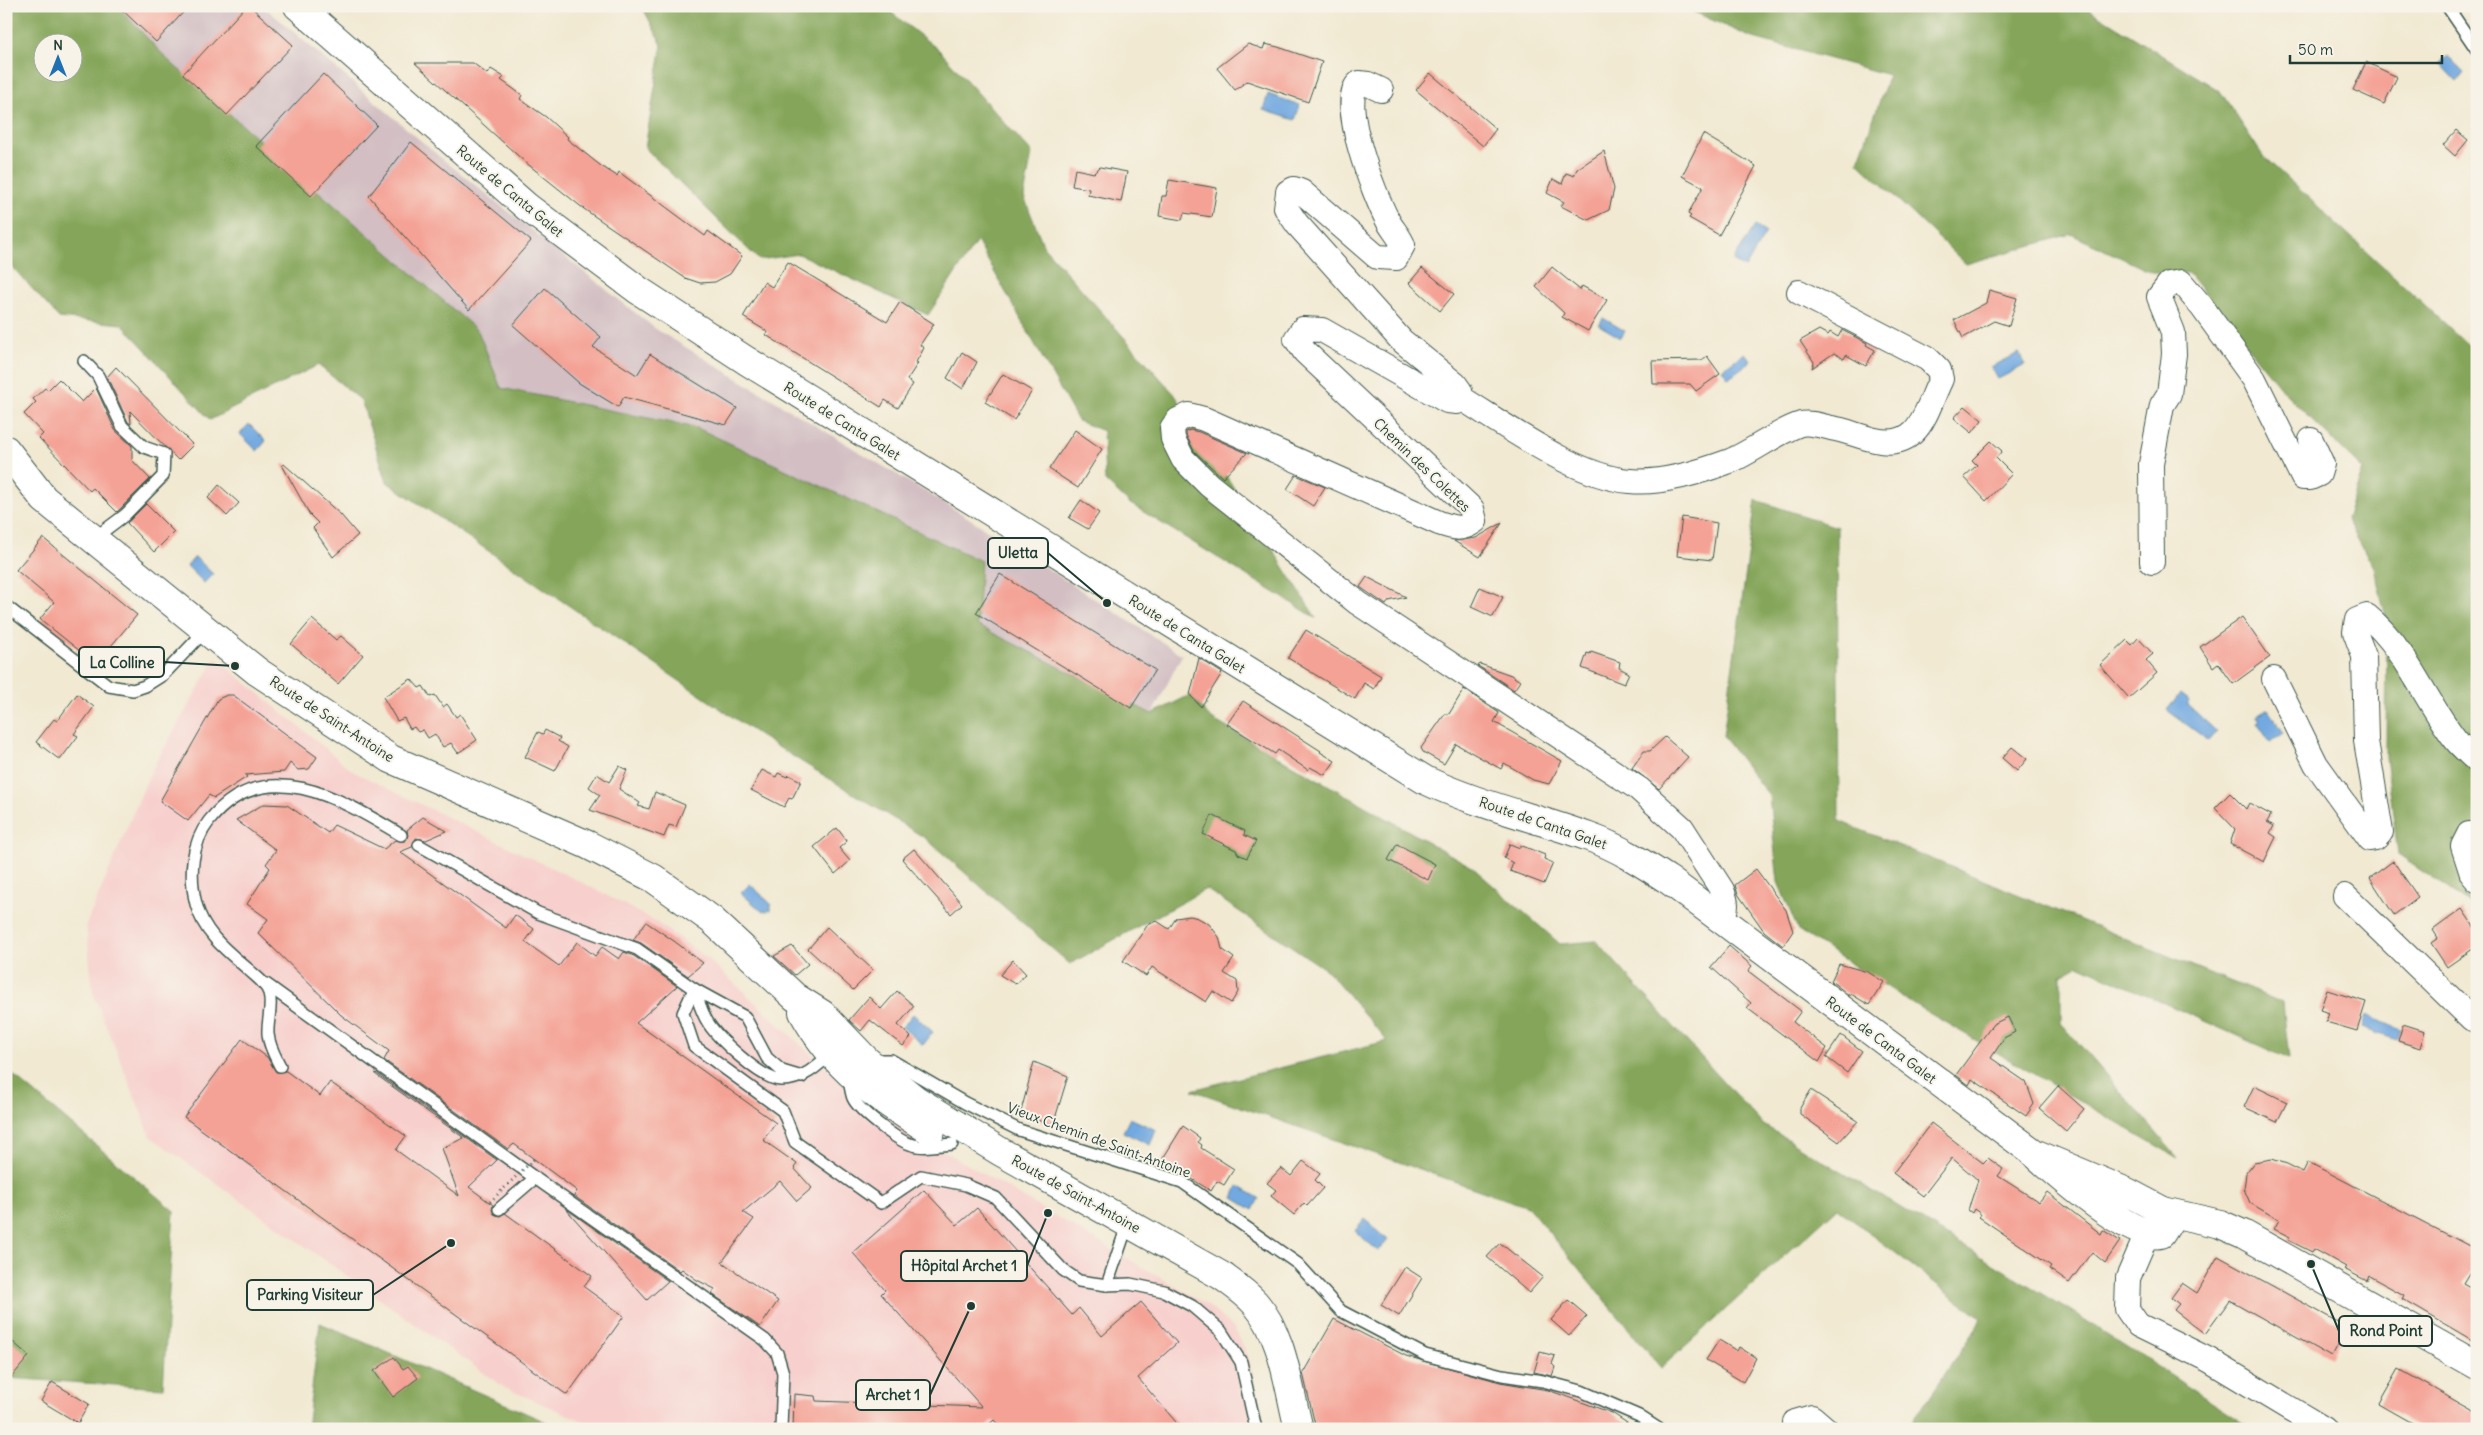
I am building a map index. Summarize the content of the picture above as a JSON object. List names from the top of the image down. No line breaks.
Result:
{"streets":{"main road":["Route de Canta Galet","Route de Saint-Antoine"],"street":["Chemin des Colettes"],"lane":["Vieux Chemin de Saint-Antoine"]},"crossings":[["Route de Canta Galet","Chemin des Colettes"],["Route de Saint-Antoine","Vieux Chemin de Saint-Antoine"]],"places":["Uletta","La Colline","Hôpital Archet 1","Parking Visiteur","Rond Point","Archet 1"],"scale_bar":"50 m","north":"top"}
